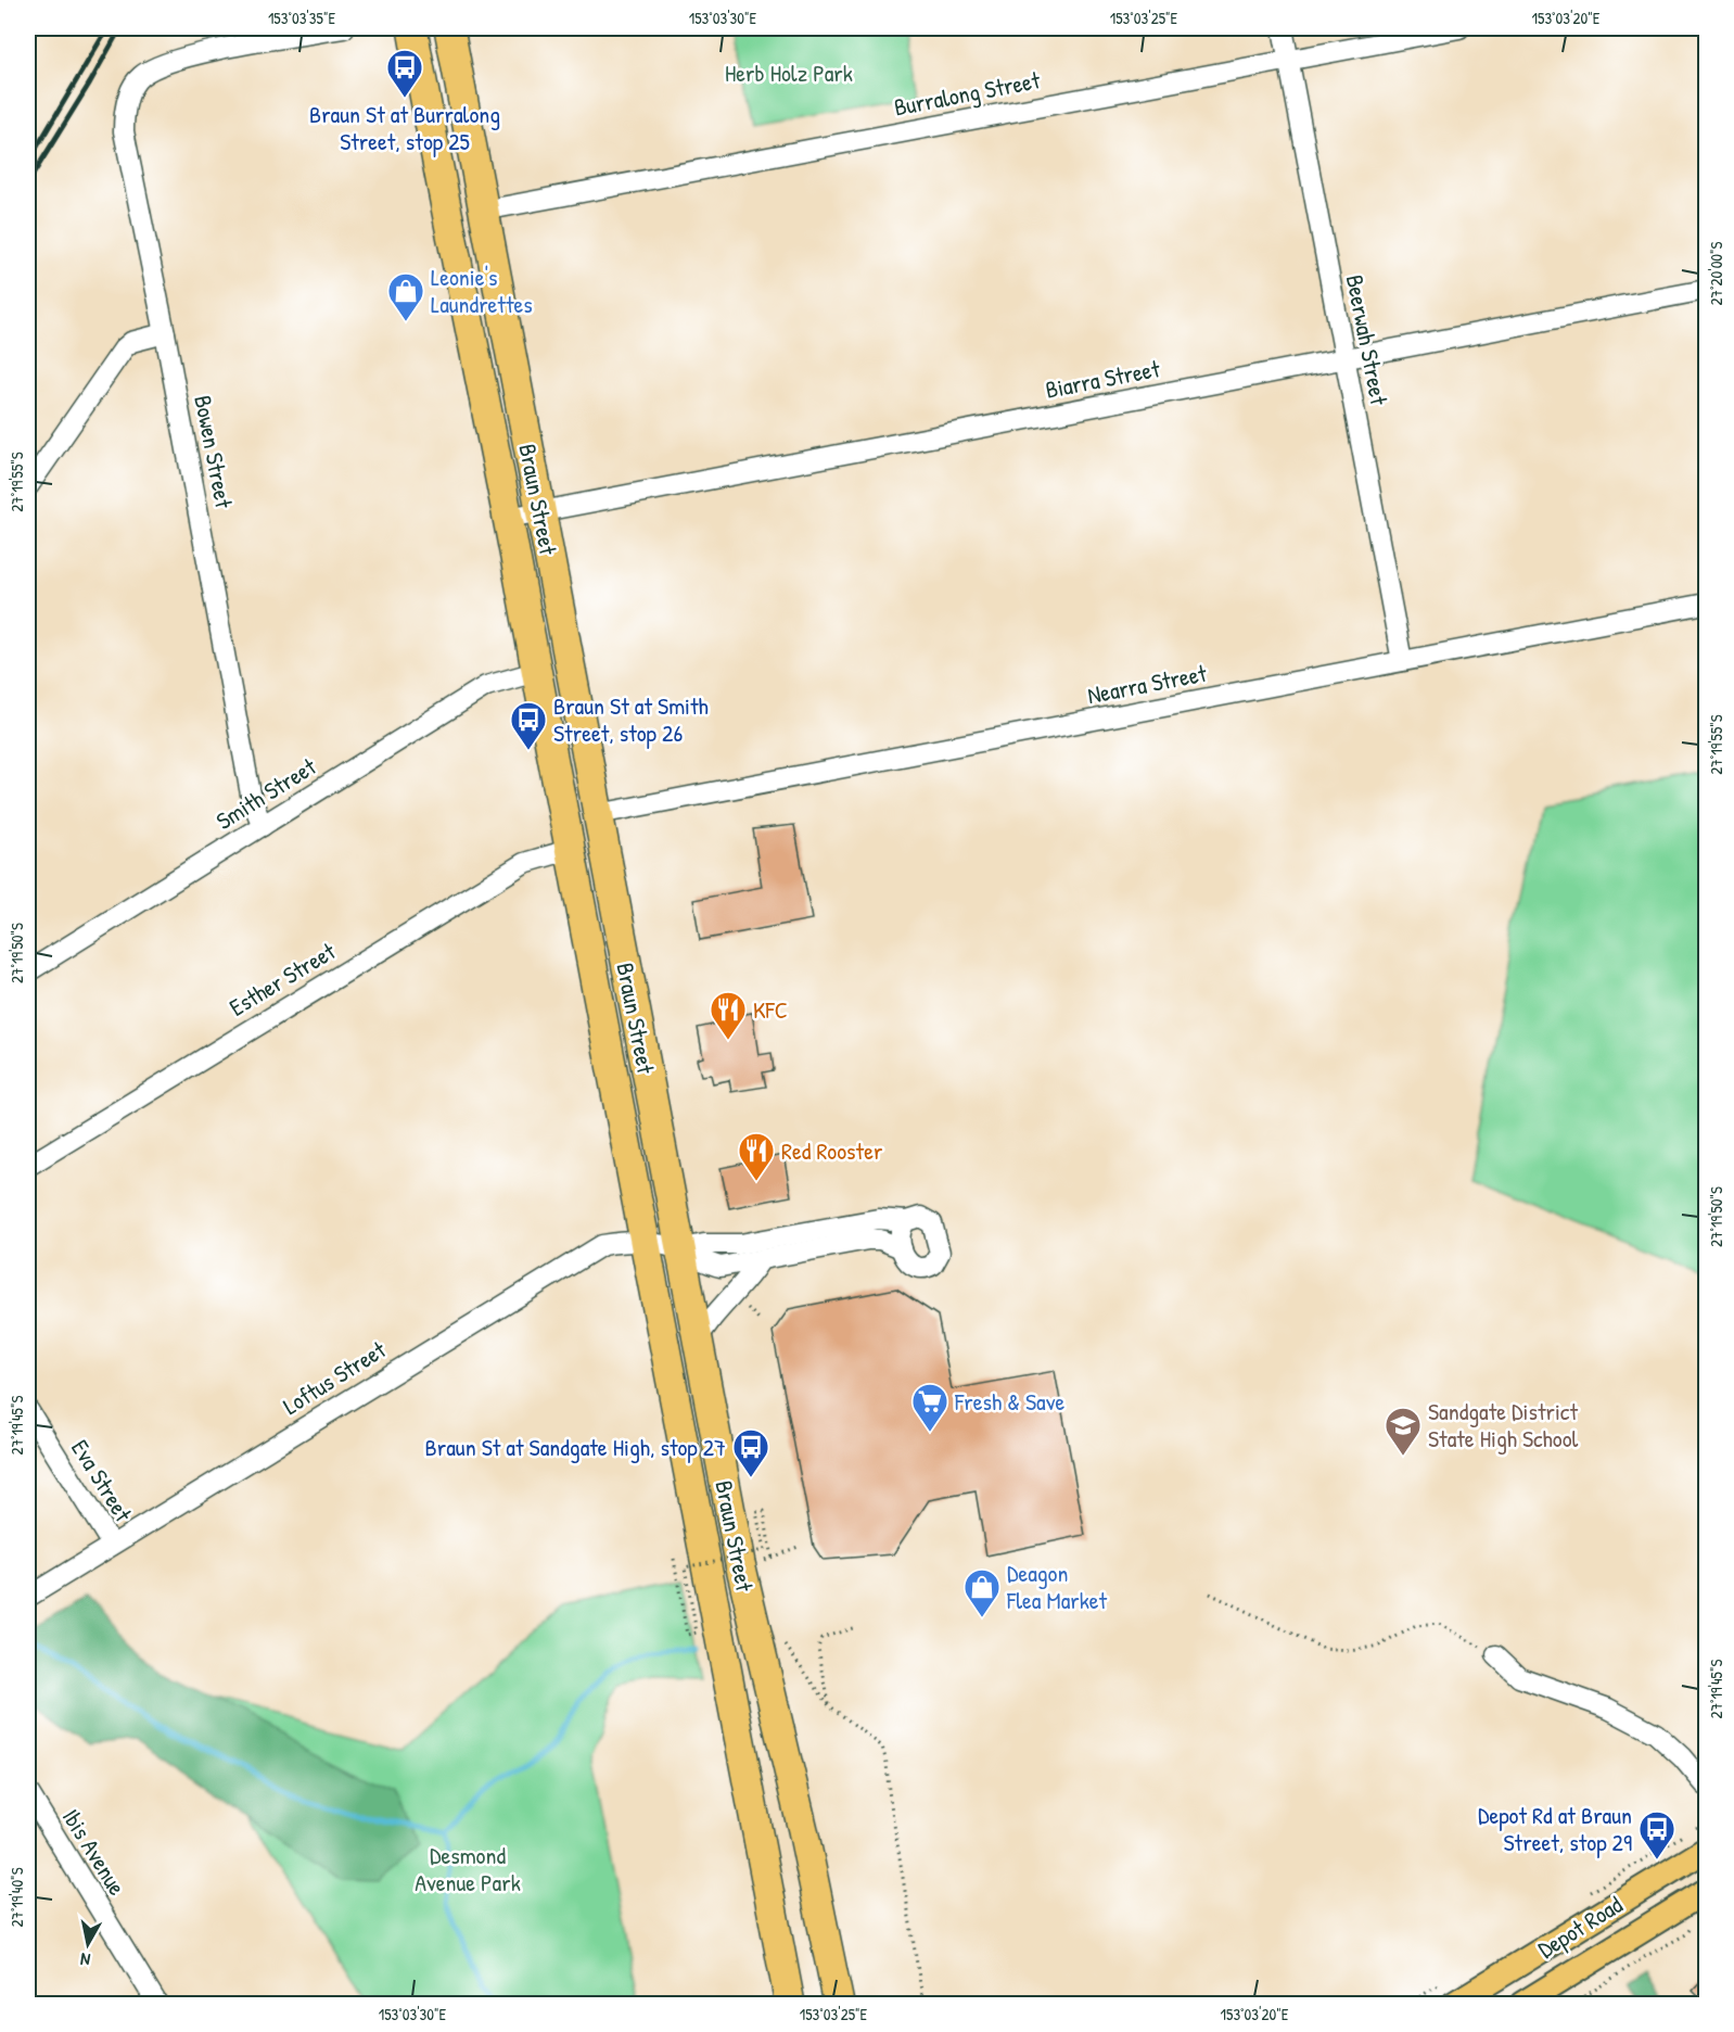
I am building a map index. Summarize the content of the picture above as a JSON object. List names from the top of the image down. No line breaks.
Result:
{"streets":{"highway":["Braun Street"],"main road":["Depot Road"],"street":["Burralong Street","Beerwah Street","Biarra Street","Bowen Street","Nearra Street","Smith Street","Esther Street","Loftus Street","Eva Street","Ibis Avenue"]},"crossings":[["Burralong Street","Beerwah Street"],["Burralong Street","Braun Street"],["Beerwah Street","Biarra Street"],["Beerwah Street","Nearra Street"],["Biarra Street","Braun Street"],["Bowen Street","Smith Street"],["Braun Street","Nearra Street"],["Braun Street","Smith Street"],["Braun Street","Esther Street"],["Braun Street","Loftus Street"],["Loftus Street","Eva Street"]],"parks":["Herb Holz Park","Desmond Avenue Park"],"places":{"bus stop":["Braun St at Burralong Street, stop 25","Braun St at Smith Street, stop 26","Braun St at Sandgate High, stop 27","Depot Rd at Braun Street, stop 29"],"shop":["Leonie's Laundrettes","Deagon Flea Market"],"restaurant":["KFC","Red Rooster"],"supermarket":["Fresh & Save"],"school or university":["Sandgate District State High School"]},"north":"bottom","coordinates":["153°03'35\"E","153°03'30\"E","153°03'25\"E","153°03'20\"E","27°20'00\"S","27°19'55\"S","27°19'50\"S","27°19'45\"S","27°19'40\"S"]}
